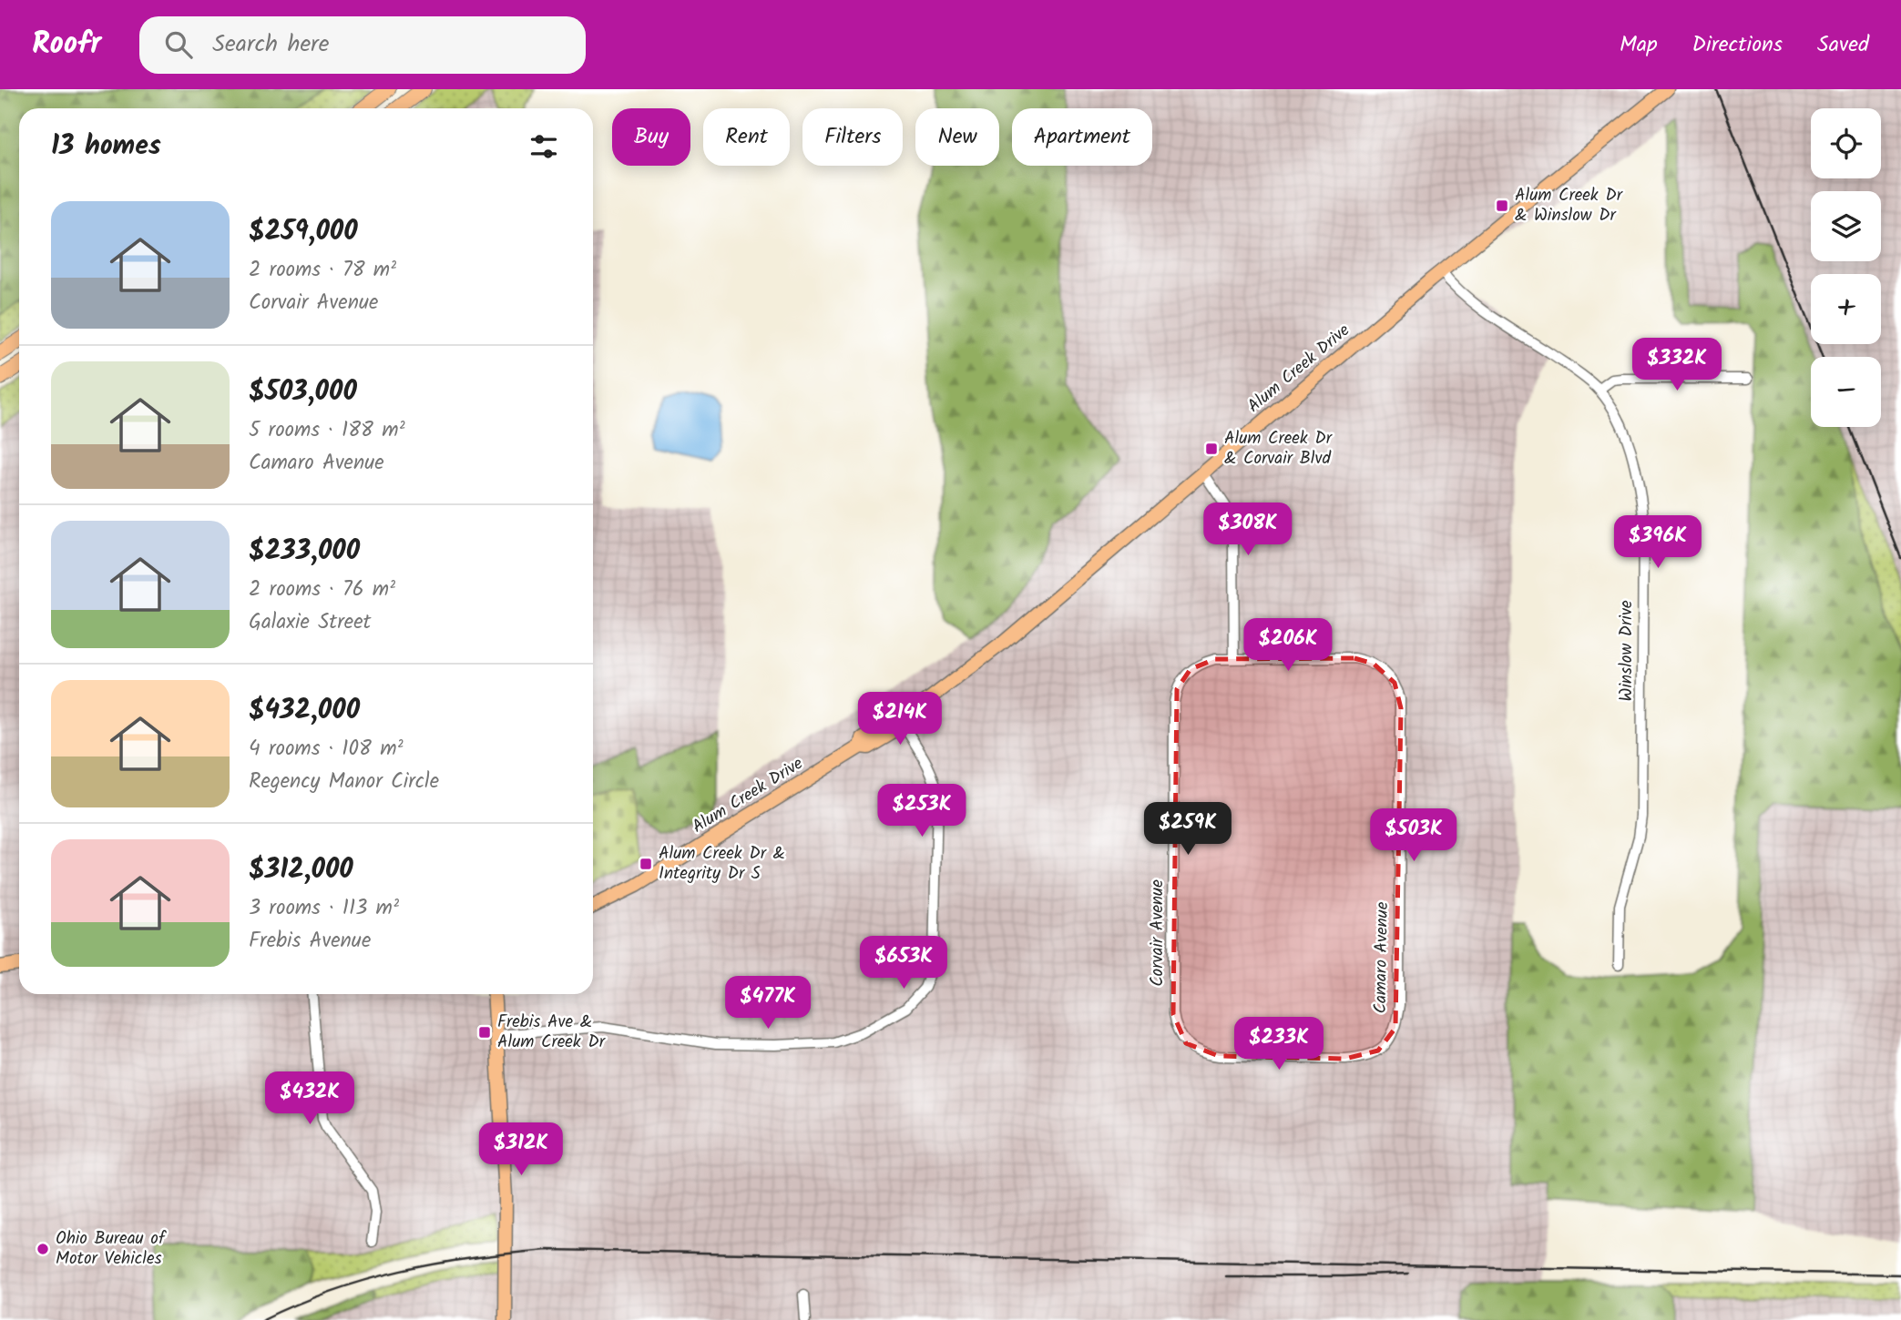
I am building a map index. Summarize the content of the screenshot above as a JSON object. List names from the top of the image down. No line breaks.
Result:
{"streets":{"main road":["Alum Creek Drive"],"street":["Winslow Drive","Corvair Avenue","Camaro Avenue"]},"crossings":[["Alum Creek Drive","Winslow Drive"],["Corvair Avenue","Camaro Avenue"]],"places":{"transit":["Alum Creek Dr & Winslow Dr","Alum Creek Dr & Corvair Blvd","Alum Creek Dr & Integrity Dr S","Frebis Ave & Alum Creek Dr"],"other":["Ohio Bureau of Motor Vehicles"]},"page":{"header":"Roofr","search":"Search here","nav":["Map","Directions","Saved"],"map_buttons":["+","−"],"chip":["Buy","Rent","Filters","New","Apartment"],"heading":"13 homes","list":[{"name":"$259,000","note":"2 rooms · 78 m² · Corvair Avenue"},{"name":"$503,000","note":"5 rooms · 188 m² · Camaro Avenue"},{"name":"$233,000","note":"2 rooms · 76 m² · Galaxie Street"},{"name":"$432,000","note":"4 rooms · 108 m² · Regency Manor Circle"},{"name":"$312,000","note":"3 rooms · 113 m² · Frebis Avenue"}],"price":["$332K","$308K","$396K","$206K","$214K","$253K","$259K","$503K","$653K","$477K","$233K","$432K","$312K"]}}
